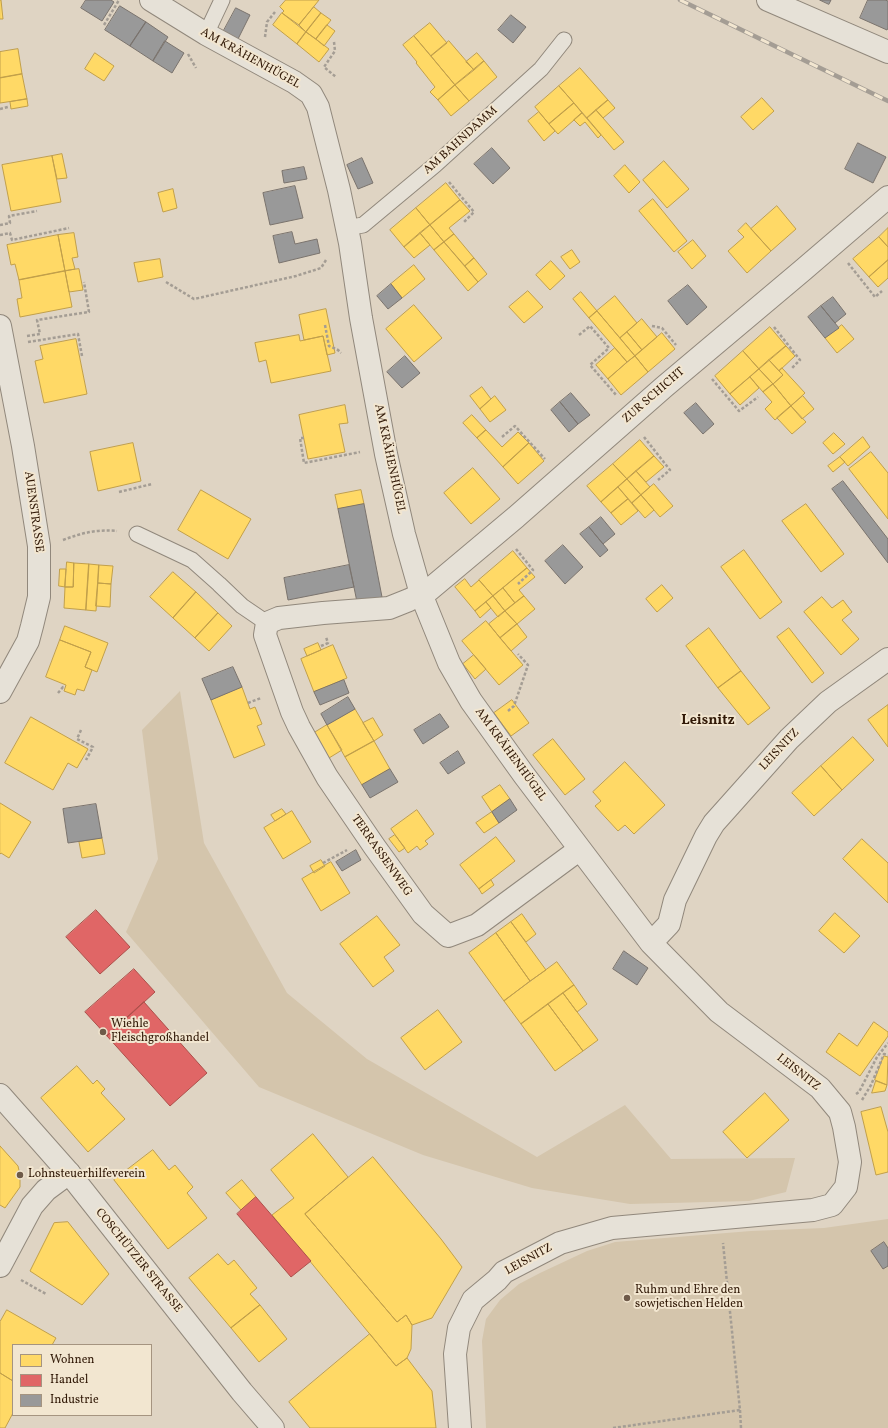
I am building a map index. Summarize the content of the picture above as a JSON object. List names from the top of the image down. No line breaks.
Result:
{"streets":{"street":["AM KRÄHENHÜGEL","ZUR SCHICHT","AUENSTRASSE","LEISNITZ","TERRASSENWEG","COSCHÜTZER STRASSE"],"lane":["AM BAHNDAMM"]},"crossings":[["AM KRÄHENHÜGEL","AM BAHNDAMM"],["AM KRÄHENHÜGEL","ZUR SCHICHT"],["AM KRÄHENHÜGEL","LEISNITZ"],["AM KRÄHENHÜGEL","TERRASSENWEG"]],"districts":["Leisnitz"],"places":["Wiehle Fleischgroßhandel","Lohnsteuerhilfeverein","Ruhm und Ehre den sowjetischen Helden"],"legend":["Wohnen","Handel","Industrie"]}
